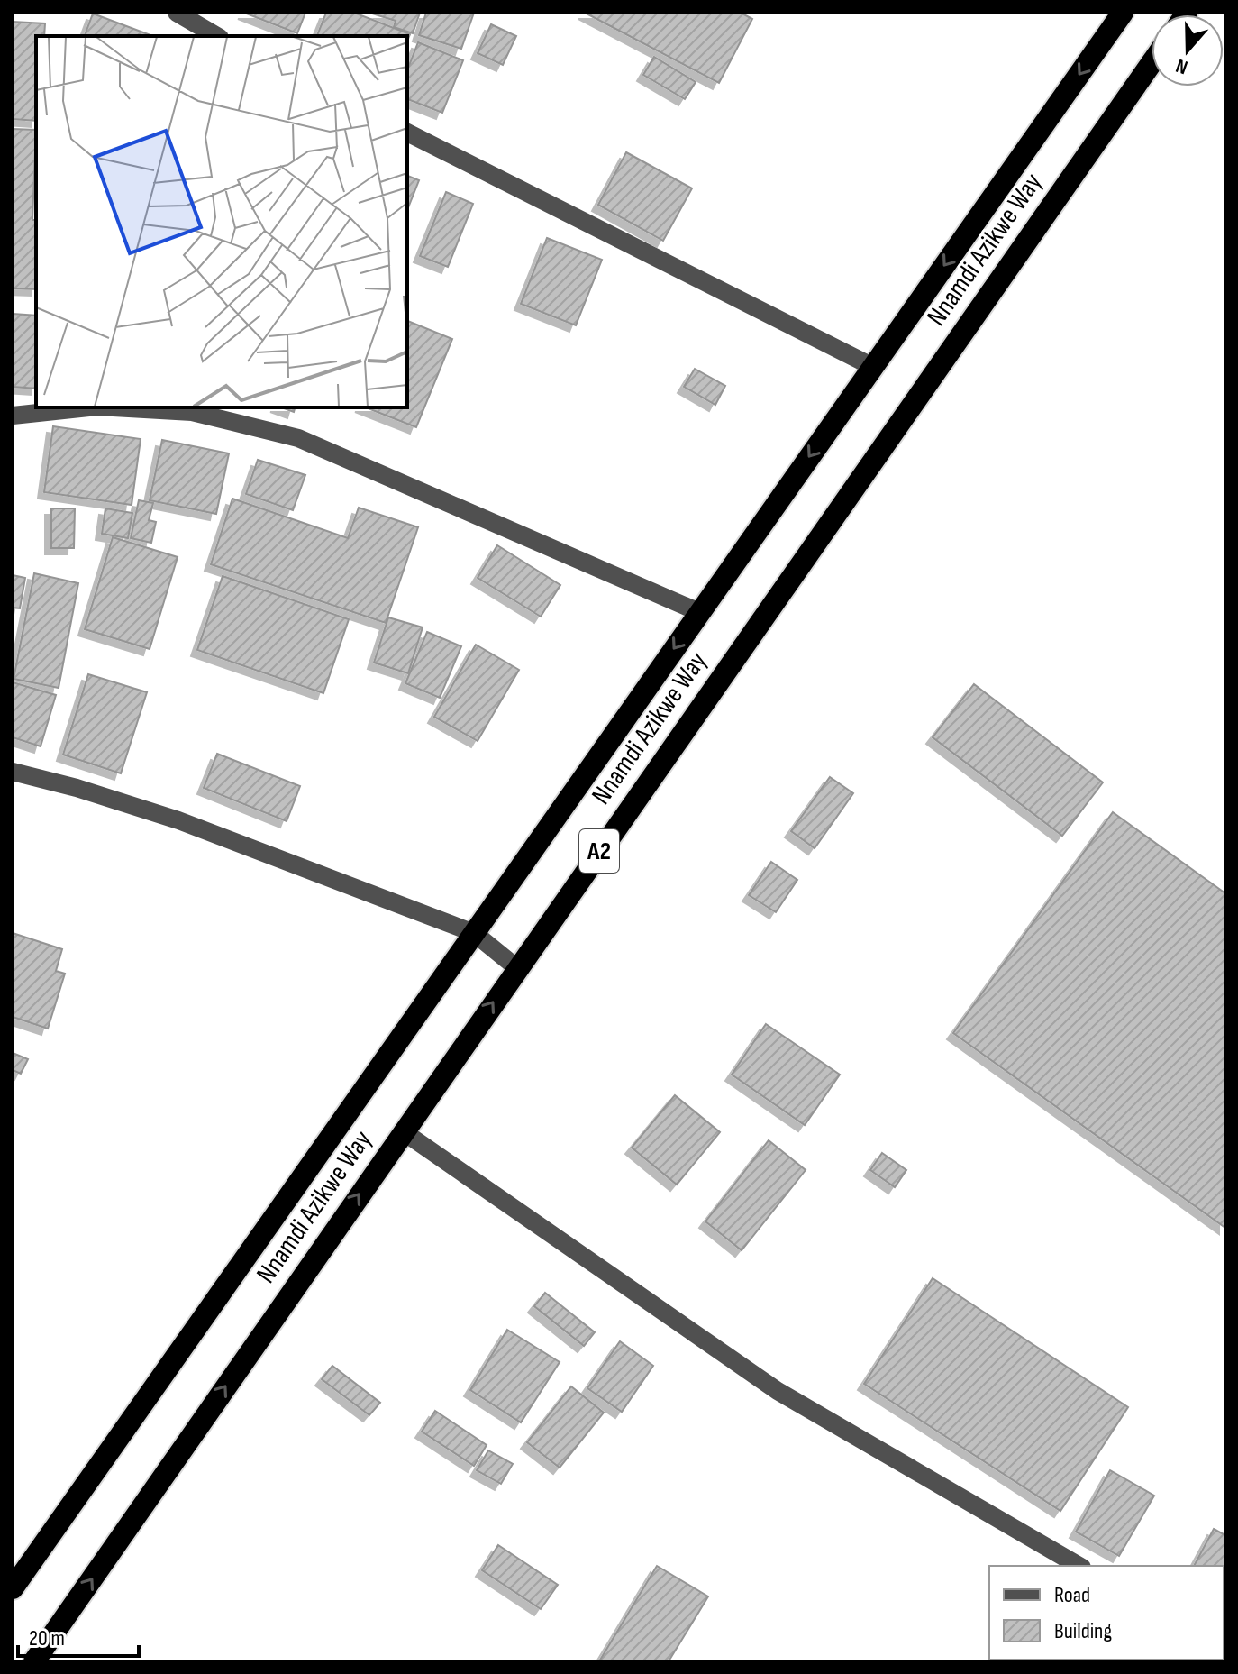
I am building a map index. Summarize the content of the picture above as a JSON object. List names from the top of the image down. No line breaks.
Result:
{"streets":{"highway":["Nnamdi Azikwe Way","A2"]},"legend":["Road","Building"],"scale_bar":"20 m","north":"bottom"}
